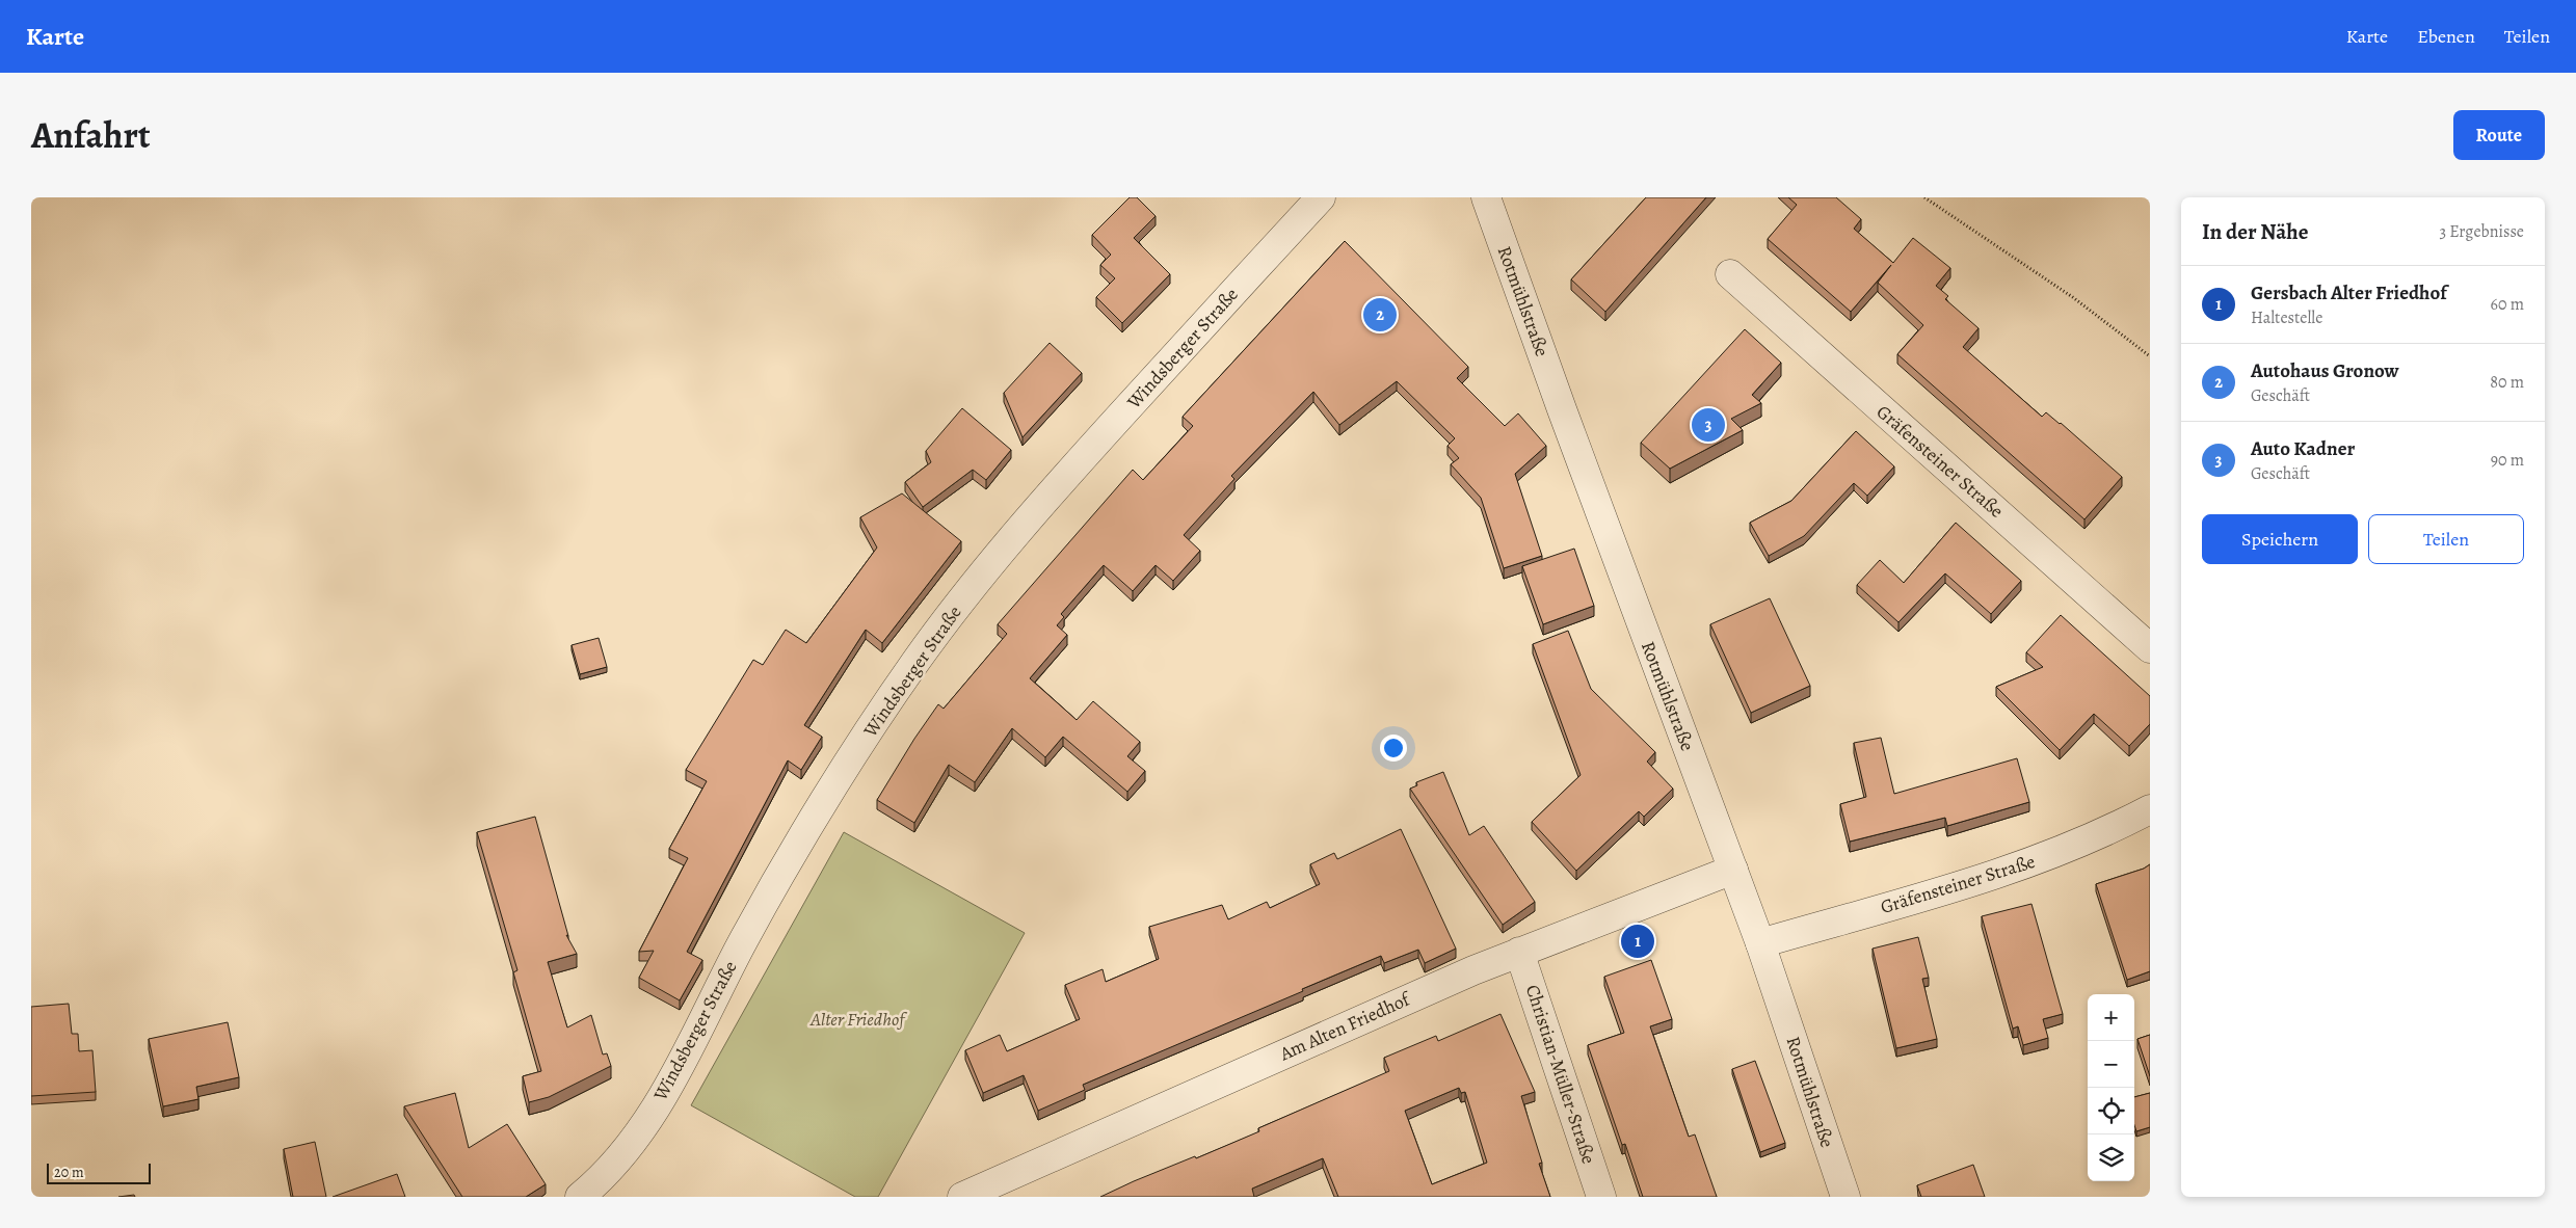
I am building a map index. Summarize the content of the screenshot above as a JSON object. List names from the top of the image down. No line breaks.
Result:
{"streets":{"street":["Rotmühlstraße","Windsberger Straße","Gräfensteiner Straße","Am Alten Friedhof","Christian-Müller-Straße"]},"crossings":[["Rotmühlstraße","Gräfensteiner Straße"],["Rotmühlstraße","Am Alten Friedhof"],["Am Alten Friedhof","Christian-Müller-Straße"]],"parks":["Alter Friedhof"],"scale_bar":"20 m","page":{"header":"Karte","nav":["Karte","Ebenen","Teilen"],"title":"Anfahrt","buttons":["Route",["Speichern","Teilen"]],"heading":["In der Nähe","3 Ergebnisse"],"list":[{"mark":"1","name":"Gersbach Alter Friedhof","note":"Haltestelle","value":"60 m"},{"mark":"2","name":"Autohaus Gronow","note":"Geschäft","value":"80 m"},{"mark":"3","name":"Auto Kadner","note":"Geschäft","value":"90 m"}],"pins":["2","3","1"],"map_buttons":["+","−"],"scale":"20 m"}}
